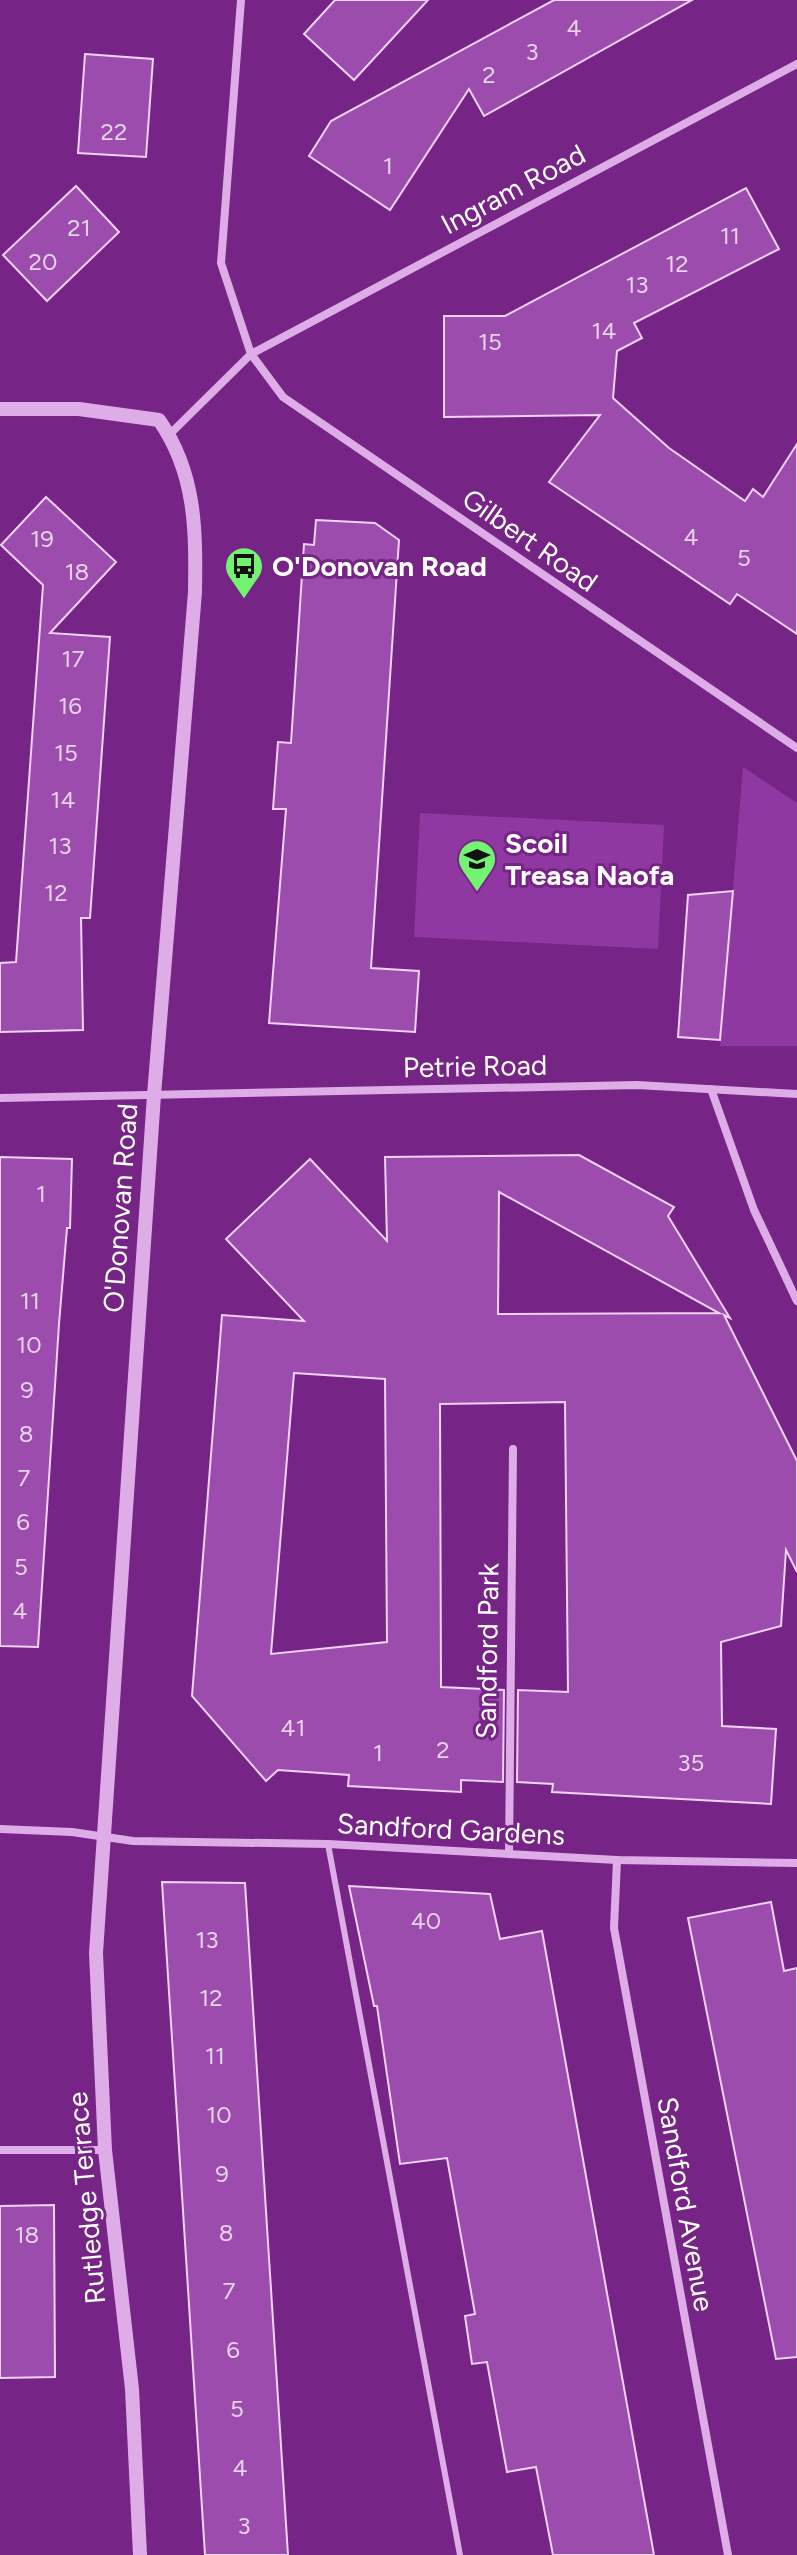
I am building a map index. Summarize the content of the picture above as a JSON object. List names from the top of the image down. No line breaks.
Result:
{"streets":{"street":["Ingram Road","Gilbert Road","Petrie Road","O'Donovan Road","Sandford Park","Sandford Gardens","Rutledge Terrace","Sandford Avenue"]},"crossings":[["Ingram Road","Gilbert Road"],["Ingram Road","O'Donovan Road"],["Petrie Road","O'Donovan Road"],["O'Donovan Road","Sandford Gardens"],["O'Donovan Road","Rutledge Terrace"],["Sandford Park","Sandford Gardens"],["Sandford Gardens","Rutledge Terrace"],["Sandford Gardens","Sandford Avenue"]],"places":{"bus stop":["O'Donovan Road"],"school or university":["Scoil Treasa Naofa"]},"house_numbers":["4","3","2","22","1","21","11","20","12","13","14","15","4","19","5","18","17","16","15","14","13","12","1","11","10","9","8","7","6","5","4","41","2","1","35","40","13","12","11","10","9","8","18","7","6","5","4","3"]}
